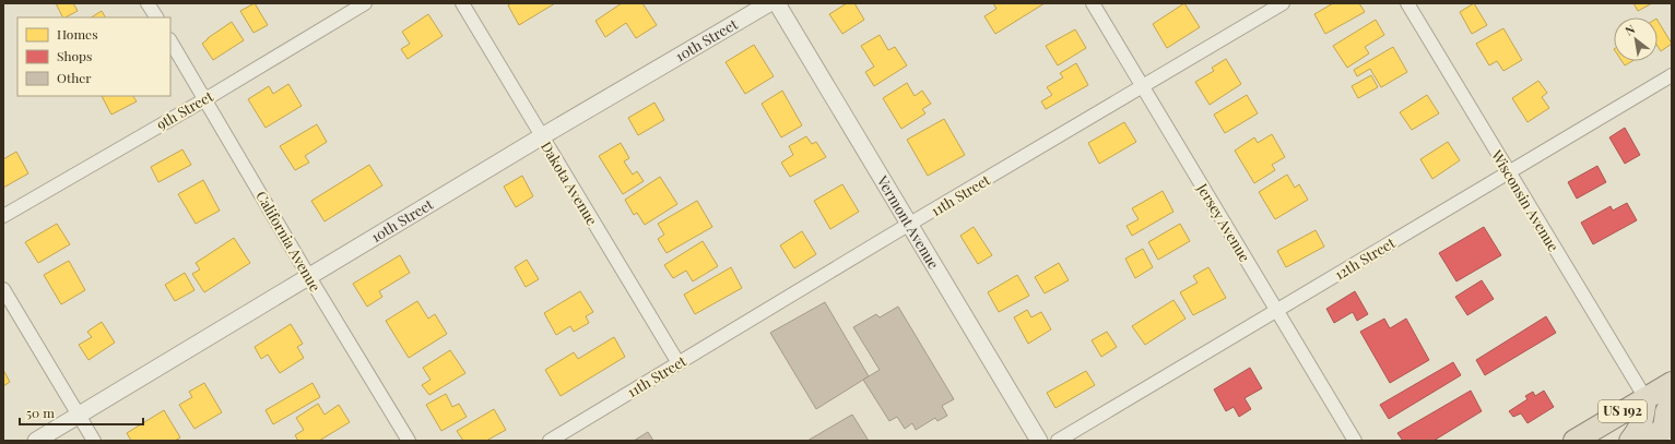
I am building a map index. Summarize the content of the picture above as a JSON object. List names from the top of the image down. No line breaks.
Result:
{"streets":{"highway":["US 192"],"street":["10th Street","9th Street","Dakota Avenue","11th Street","Wisconsin Avenue","Vermont Avenue","Jersey Avenue","California Avenue","12th Street"]},"crossings":[["10th Street","Dakota Avenue"],["10th Street","California Avenue"],["9th Street","California Avenue"],["Dakota Avenue","11th Street"],["11th Street","Vermont Avenue"],["11th Street","Jersey Avenue"],["Wisconsin Avenue","12th Street"],["Wisconsin Avenue","US 192"],["Jersey Avenue","12th Street"]],"legend":["Homes","Shops","Other"],"scale_bar":"50 m","north":"top left"}
